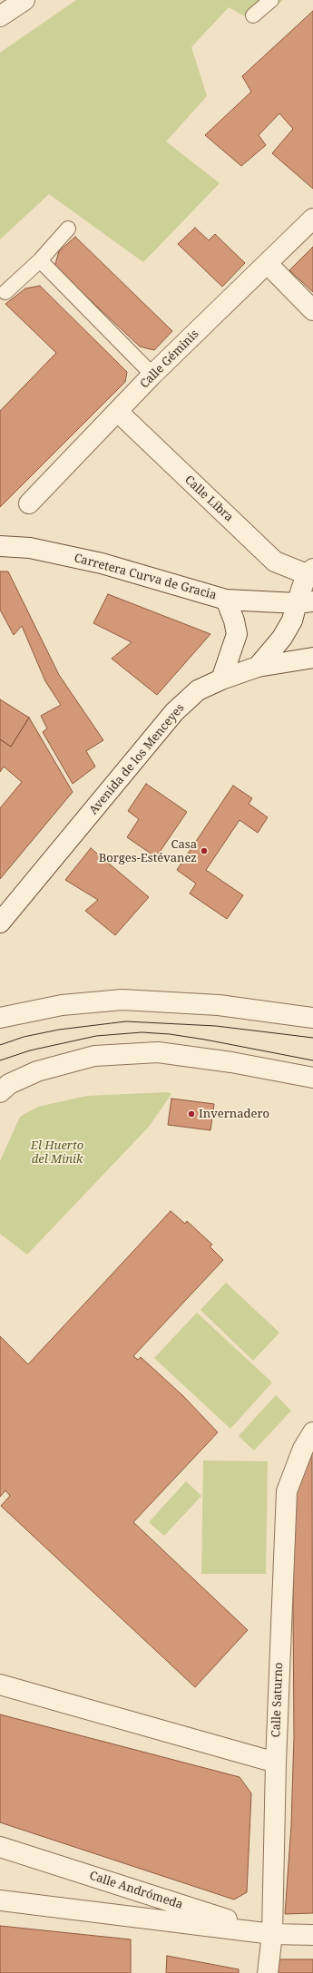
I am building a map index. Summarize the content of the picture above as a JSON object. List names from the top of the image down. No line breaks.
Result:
{"streets":{"street":["Calle Géminis","Calle Libra","Carretera Curva de Gracia","Avenida de los Menceyes","Calle Saturno","Calle Andrómeda"]},"crossings":[["Calle Géminis","Calle Libra"],["Calle Saturno","Calle Andrómeda"]],"parks":["El Huerto del Minik"],"places":["Casa Borges-Estévanez","Invernadero"]}
